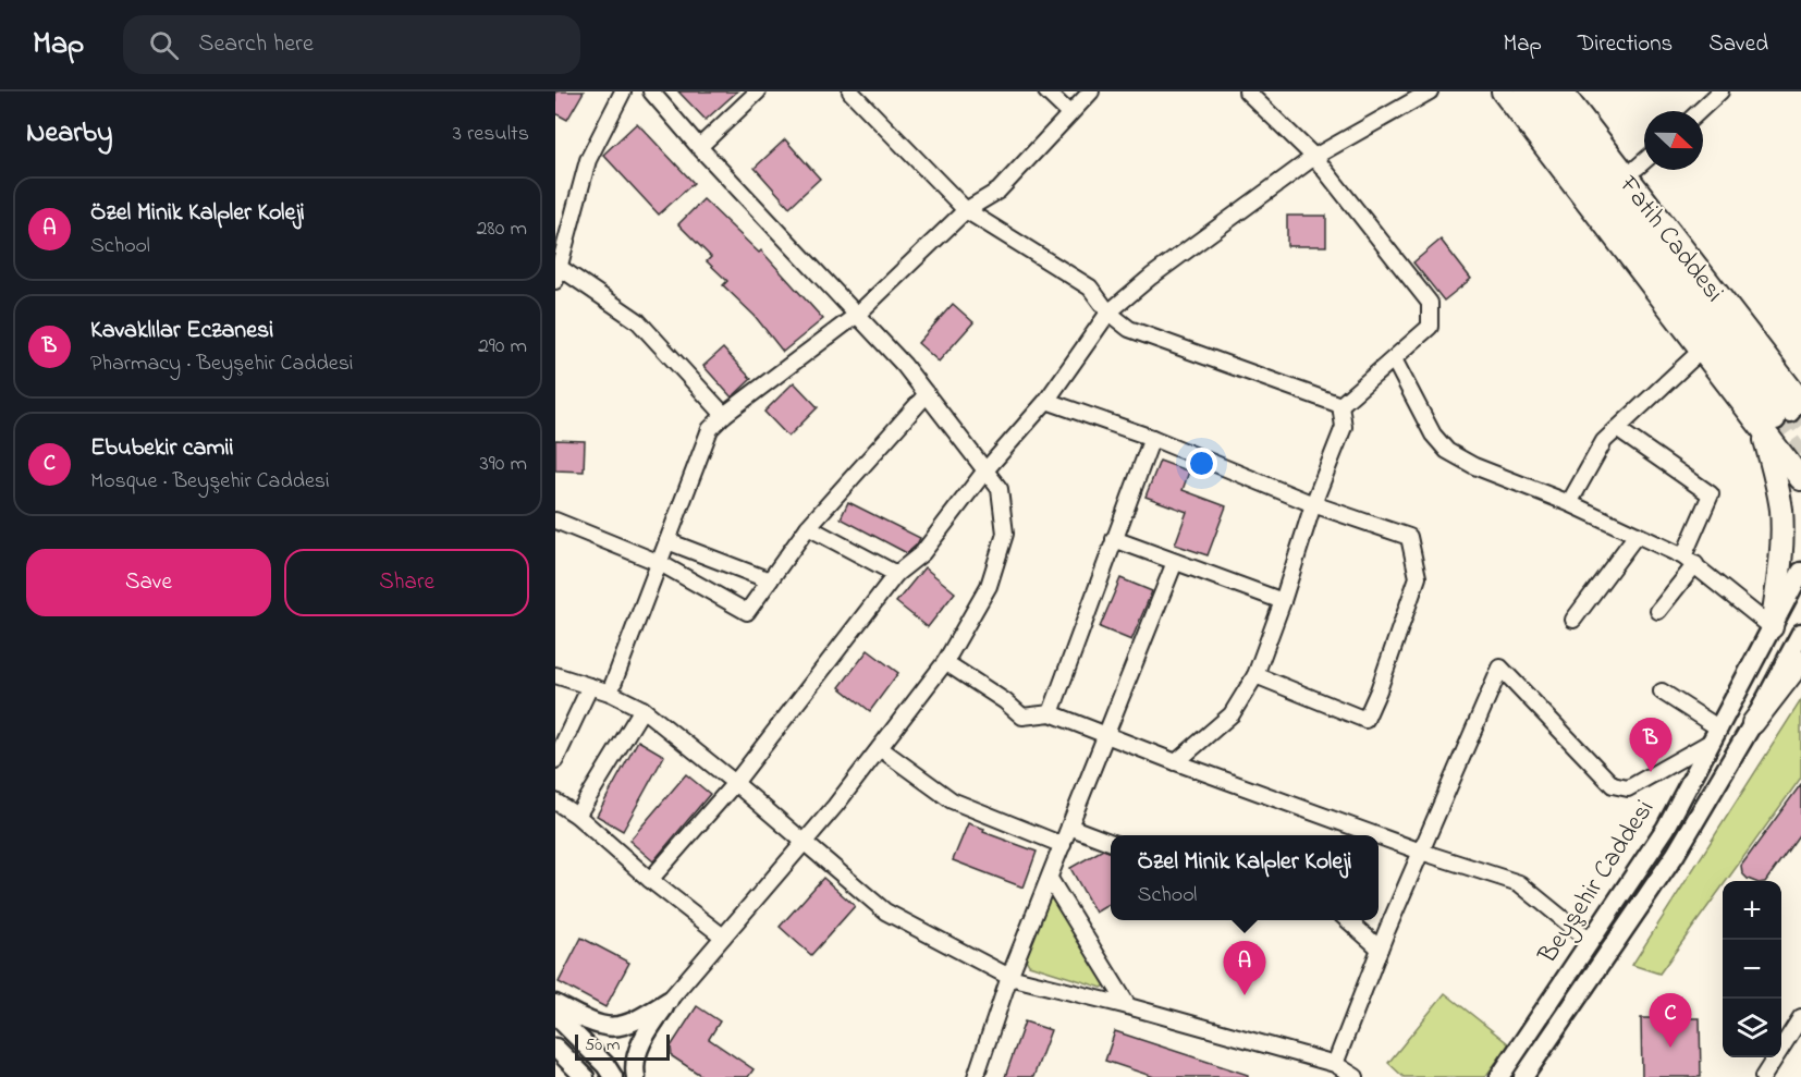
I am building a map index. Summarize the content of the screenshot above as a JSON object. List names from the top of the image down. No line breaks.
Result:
{"streets":{"main road":["Fatih Caddesi","Beyşehir Caddesi"]},"scale_bar":"50 m","north":"right","page":{"header":"Map","search":"Search here","nav":["Map","Directions","Saved"],"heading":["Nearby","3 results"],"list":[{"mark":"A","name":"Özel Minik Kalpler Koleji","note":"School","value":"280 m"},{"mark":"B","name":"Kavaklılar Eczanesi","note":"Pharmacy · Beyşehir Caddesi","value":"290 m"},{"mark":"C","name":"Ebubekir camii","note":"Mosque · Beyşehir Caddesi","value":"390 m"}],"buttons":["Save","Share"],"pins":["B","A","C"],"popup":["Özel Minik Kalpler Koleji","School"],"map_buttons":["+","−"],"scale":"50 m"}}
